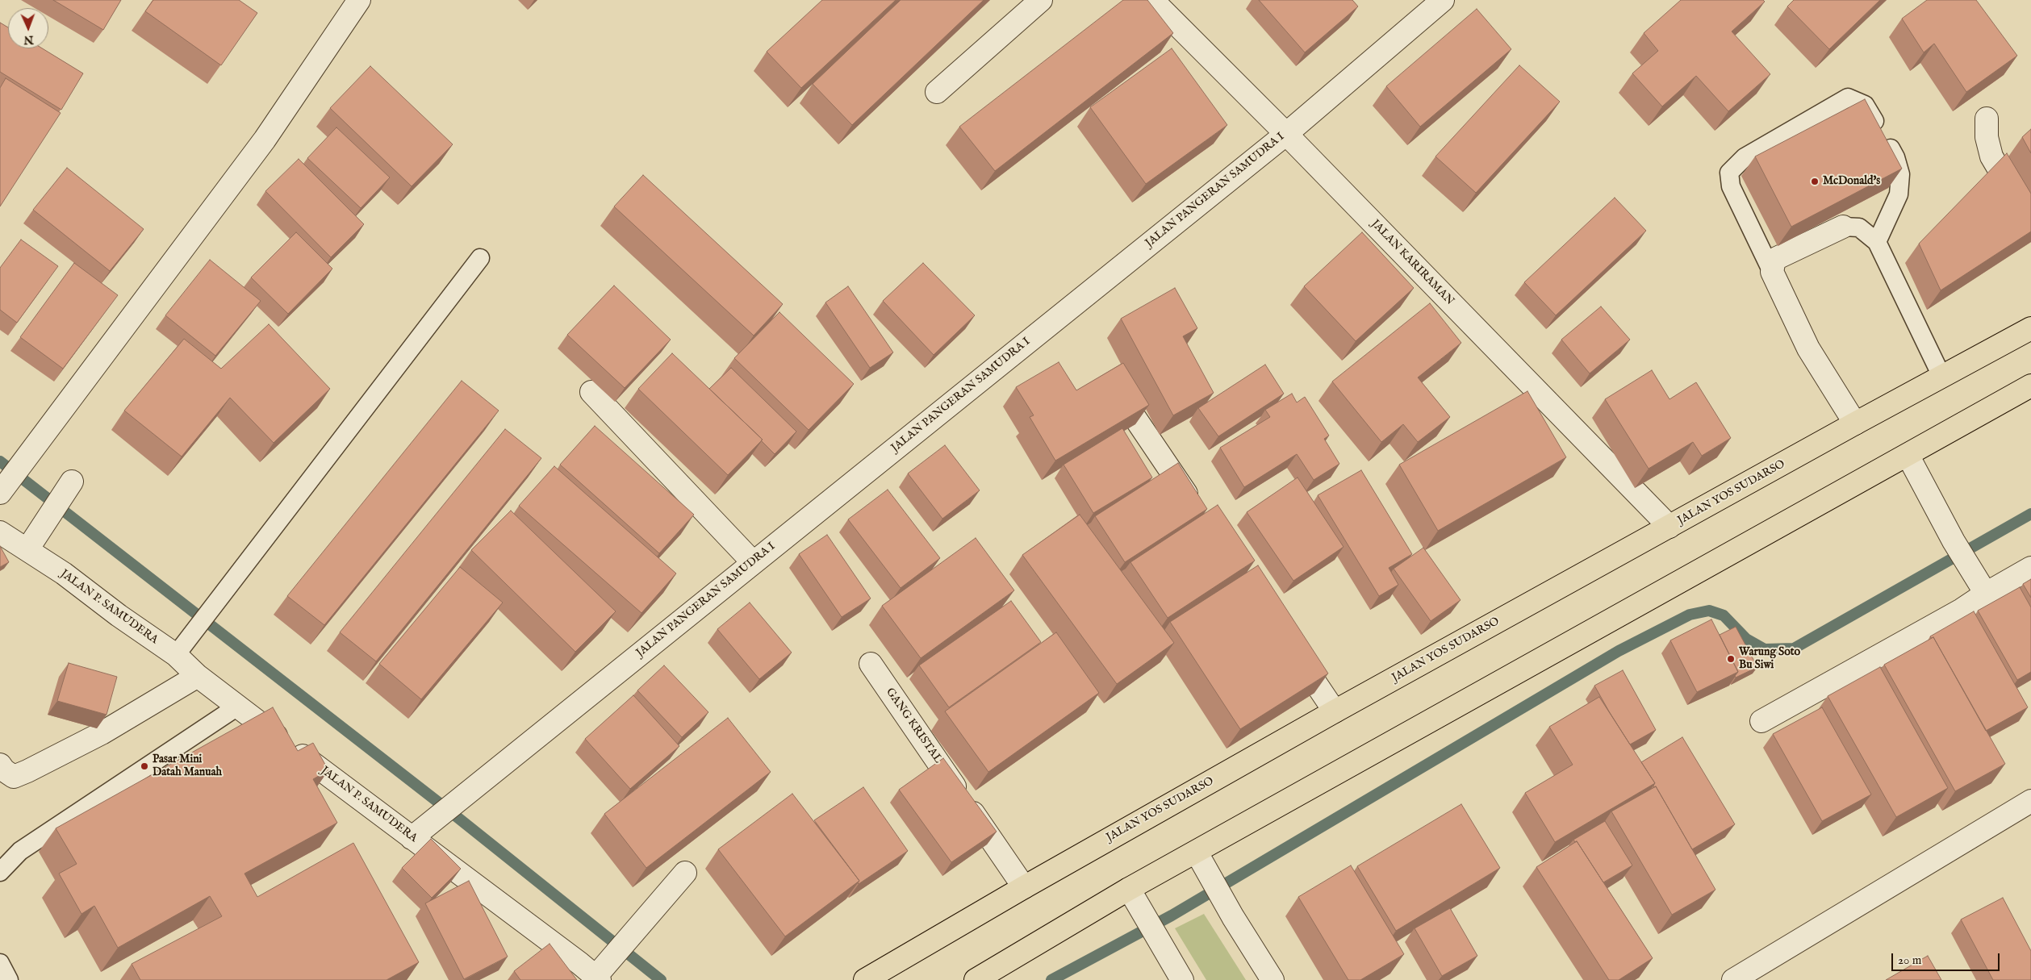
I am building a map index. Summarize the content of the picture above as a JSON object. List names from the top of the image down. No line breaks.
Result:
{"streets":{"main road":["JALAN YOS SUDARSO"],"street":["JALAN PANGERAN SAMUDRA I","JALAN KARIRAMAN","JALAN P. SAMUDERA","GANG KRISTAL"]},"crossings":[["JALAN PANGERAN SAMUDRA I","JALAN KARIRAMAN"],["JALAN PANGERAN SAMUDRA I","JALAN P. SAMUDERA"],["JALAN KARIRAMAN","JALAN YOS SUDARSO"],["JALAN YOS SUDARSO","GANG KRISTAL"]],"places":["McDonald's","Warung Soto Bu Siwi","Pasar Mini Datah Manuah"],"scale_bar":"20 m","north":"bottom"}
